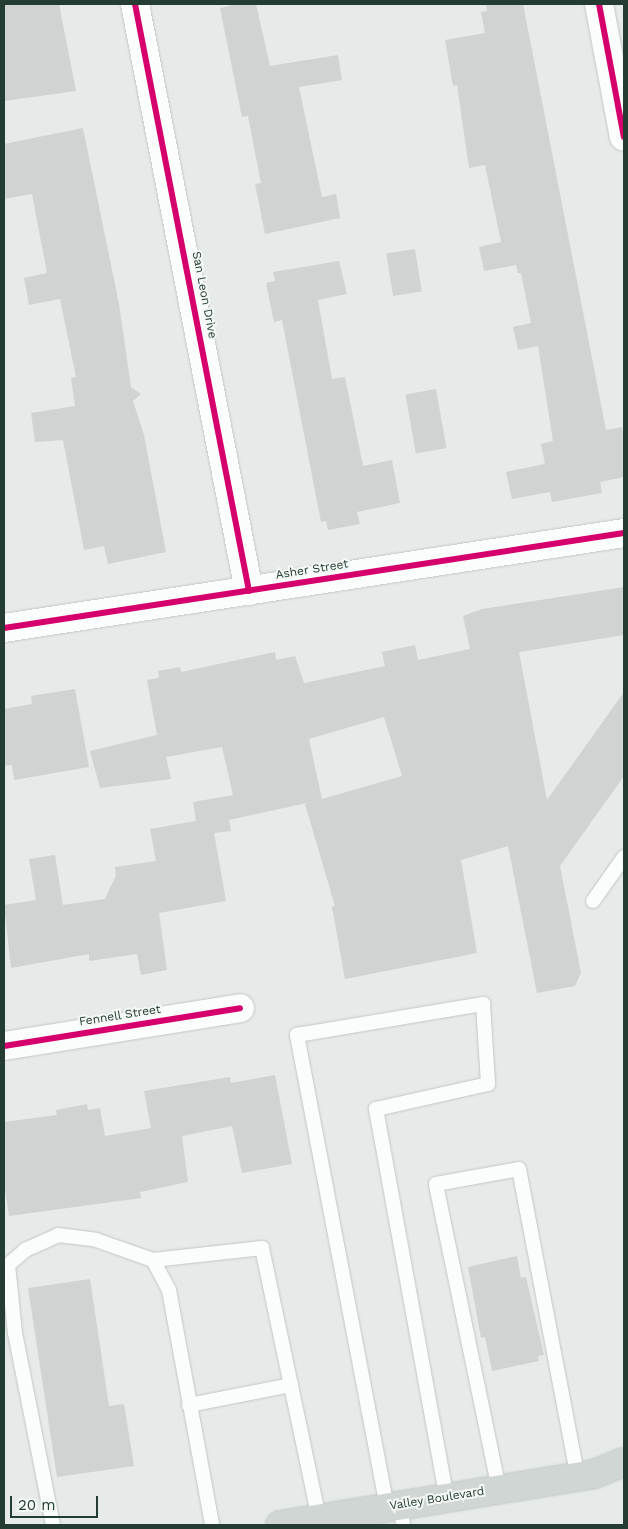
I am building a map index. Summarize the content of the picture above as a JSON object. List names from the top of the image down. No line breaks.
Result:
{"streets":{"main road":["Valley Boulevard"],"street":["San Leon Drive","Asher Street","Fennell Street"]},"crossings":[["San Leon Drive","Asher Street"]],"scale_bar":"20 m"}
